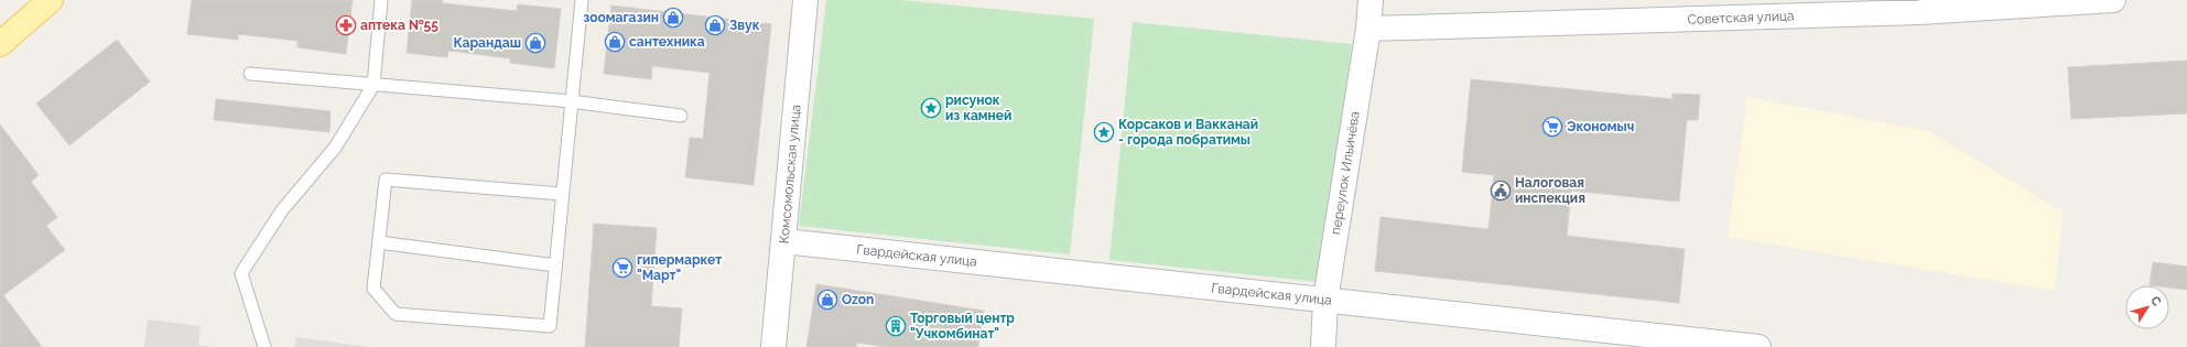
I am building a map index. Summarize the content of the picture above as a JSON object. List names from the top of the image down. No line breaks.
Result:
{"streets":{"main road":["Советская улица","переулок Ильичёва","Комсомольская улица","Гвардейская улица"]},"crossings":[["Советская улица","переулок Ильичёва"],["переулок Ильичёва","Гвардейская улица"],["Комсомольская улица","Гвардейская улица"]],"places":{"shop":["зоомагазин","Звук","сантехника","Карандаш","Ozon"],"pharmacy":["аптека №55"],"place":["рисунок из камней","Корсаков и Вакканай - города побратимы"],"supermarket":["Экономыч","гипермаркет \"Март\""],"public building":["Налоговая инспекция"],"building":["Торговый центр \"Учкомбинат\""]},"north":"top right"}
